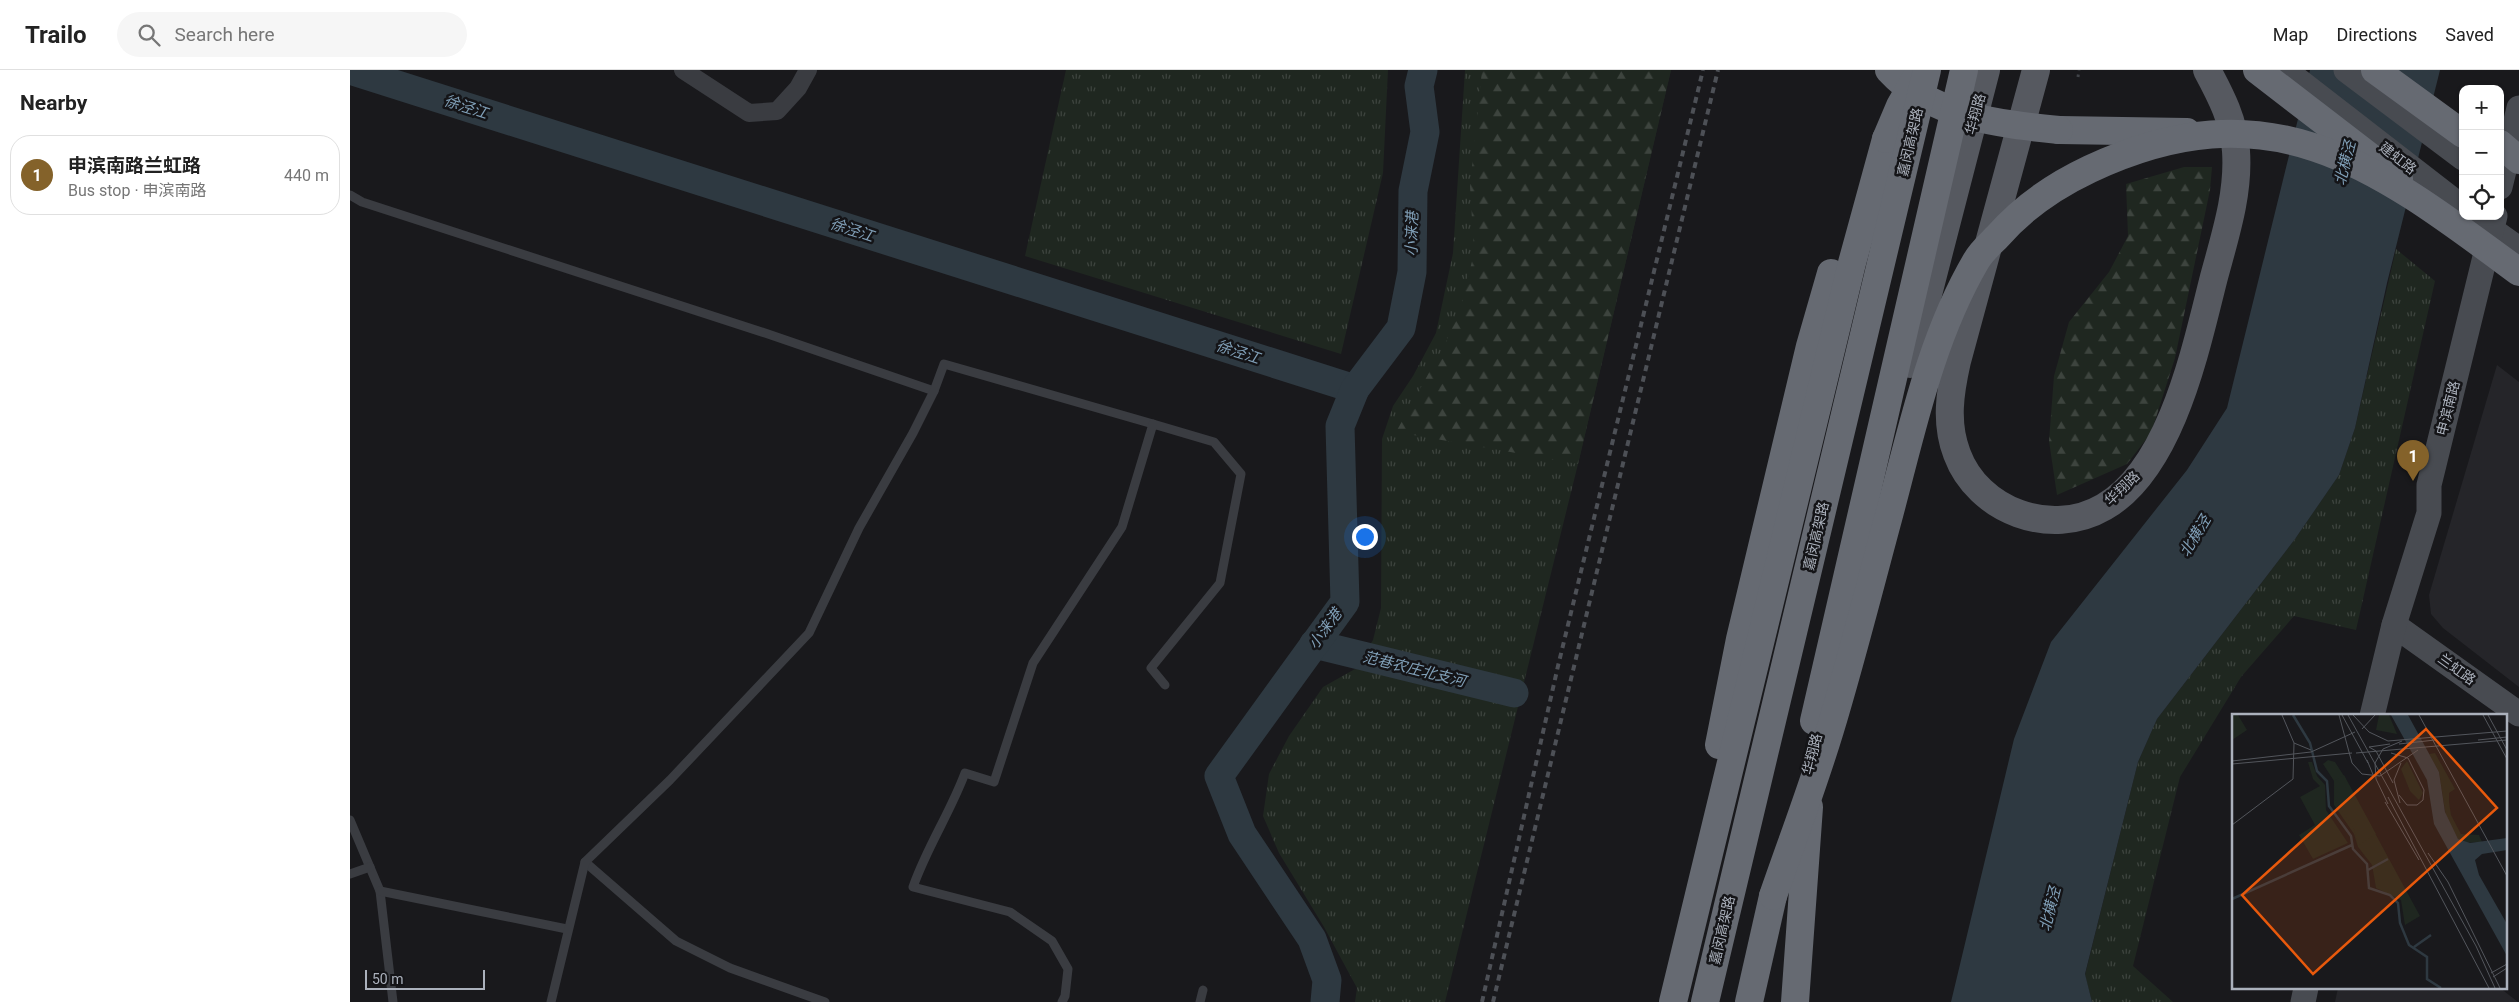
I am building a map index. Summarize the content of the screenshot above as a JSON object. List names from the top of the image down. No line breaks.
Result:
{"streets":{"highway":["嘉闵高架路"],"main road":["华翔路","建虹路","申滨南路","兰虹路"]},"crossings":[["申滨南路","兰虹路"]],"water":["徐泾江","北横泾","小涞港","范巷农庄北支河"],"scale_bar":"50 m","page":{"header":"Trailo","search":"Search here","nav":["Map","Directions","Saved"],"heading":"Nearby","map_buttons":["+","−"],"list":[{"mark":"1","name":"申滨南路兰虹路","note":"Bus stop · 申滨南路","value":"440 m"}],"pins":"1","scale":"50 m"}}
